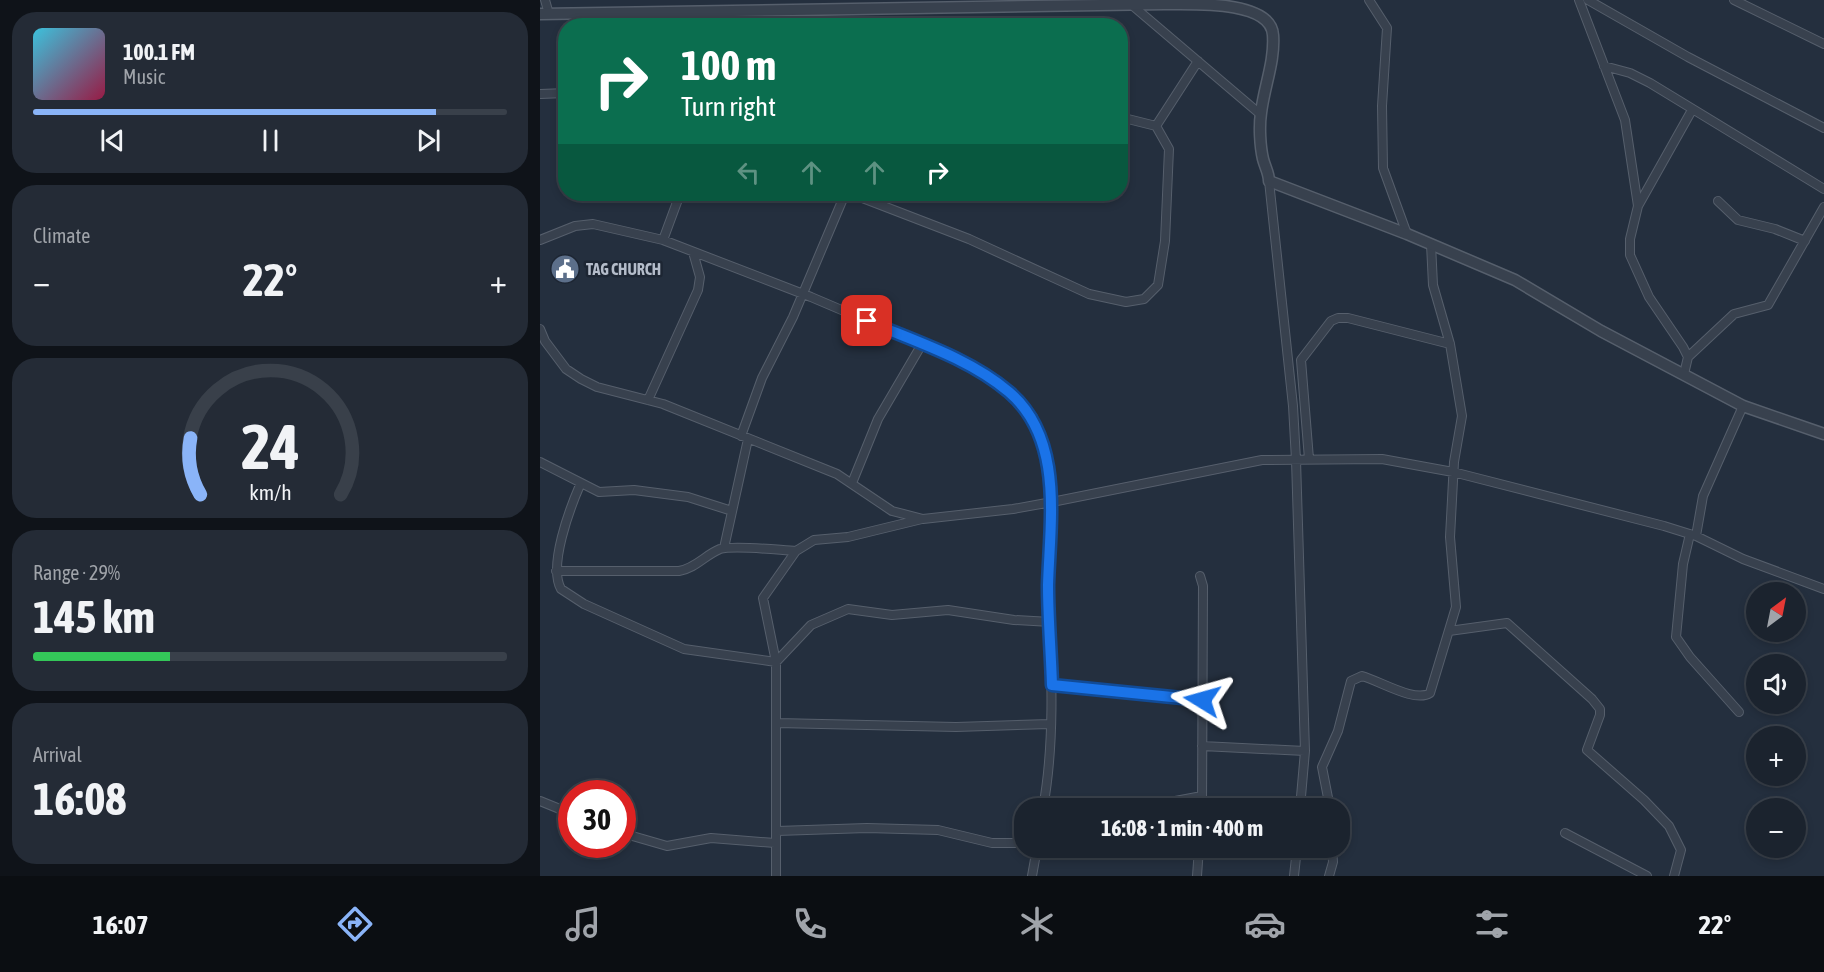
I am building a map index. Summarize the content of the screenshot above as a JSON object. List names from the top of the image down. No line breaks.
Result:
{"places":{"public building":["TAG CHURCH"]},"north":"top right","page":{"turn":["100 m","Turn right"],"song":["100.1 FM","Music"],"tile":["Climate",["Range · 29%","145 km"],["Arrival","16:08"]],"heat":["−","22°","+"],"map_buttons":["+","−"],"limit":"30","trip":"16:08 · 1 min · 400 m","tabs":["16:07","22°"],"gauge":["24","km/h"]}}
